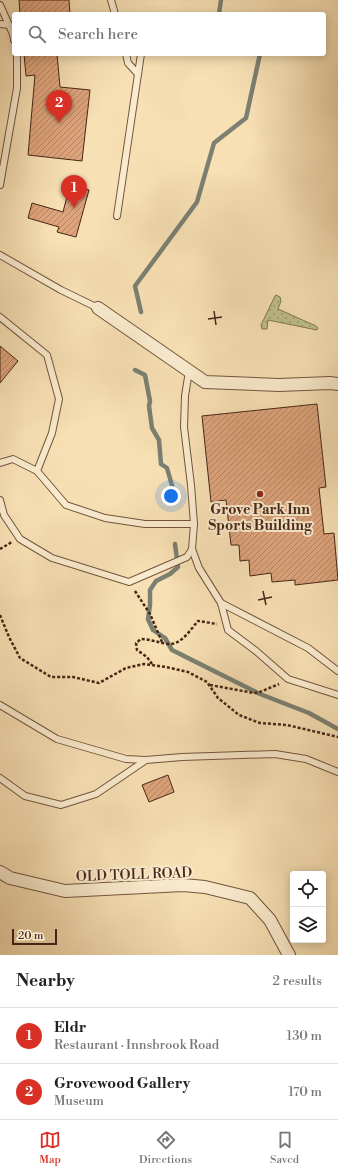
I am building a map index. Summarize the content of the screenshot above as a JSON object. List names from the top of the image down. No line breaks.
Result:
{"streets":{"street":["OLD TOLL ROAD"]},"places":["Grove Park Inn Sports Building"],"scale_bar":"20 m","page":{"search":"Search here","pins":["2","1"],"scale":"20 m","heading":["Nearby","2 results"],"list":[{"mark":"1","name":"Eldr","note":"Restaurant · Innsbrook Road","value":"130 m"},{"mark":"2","name":"Grovewood Gallery","note":"Museum","value":"170 m"}],"nav":["Map","Directions","Saved"]}}
